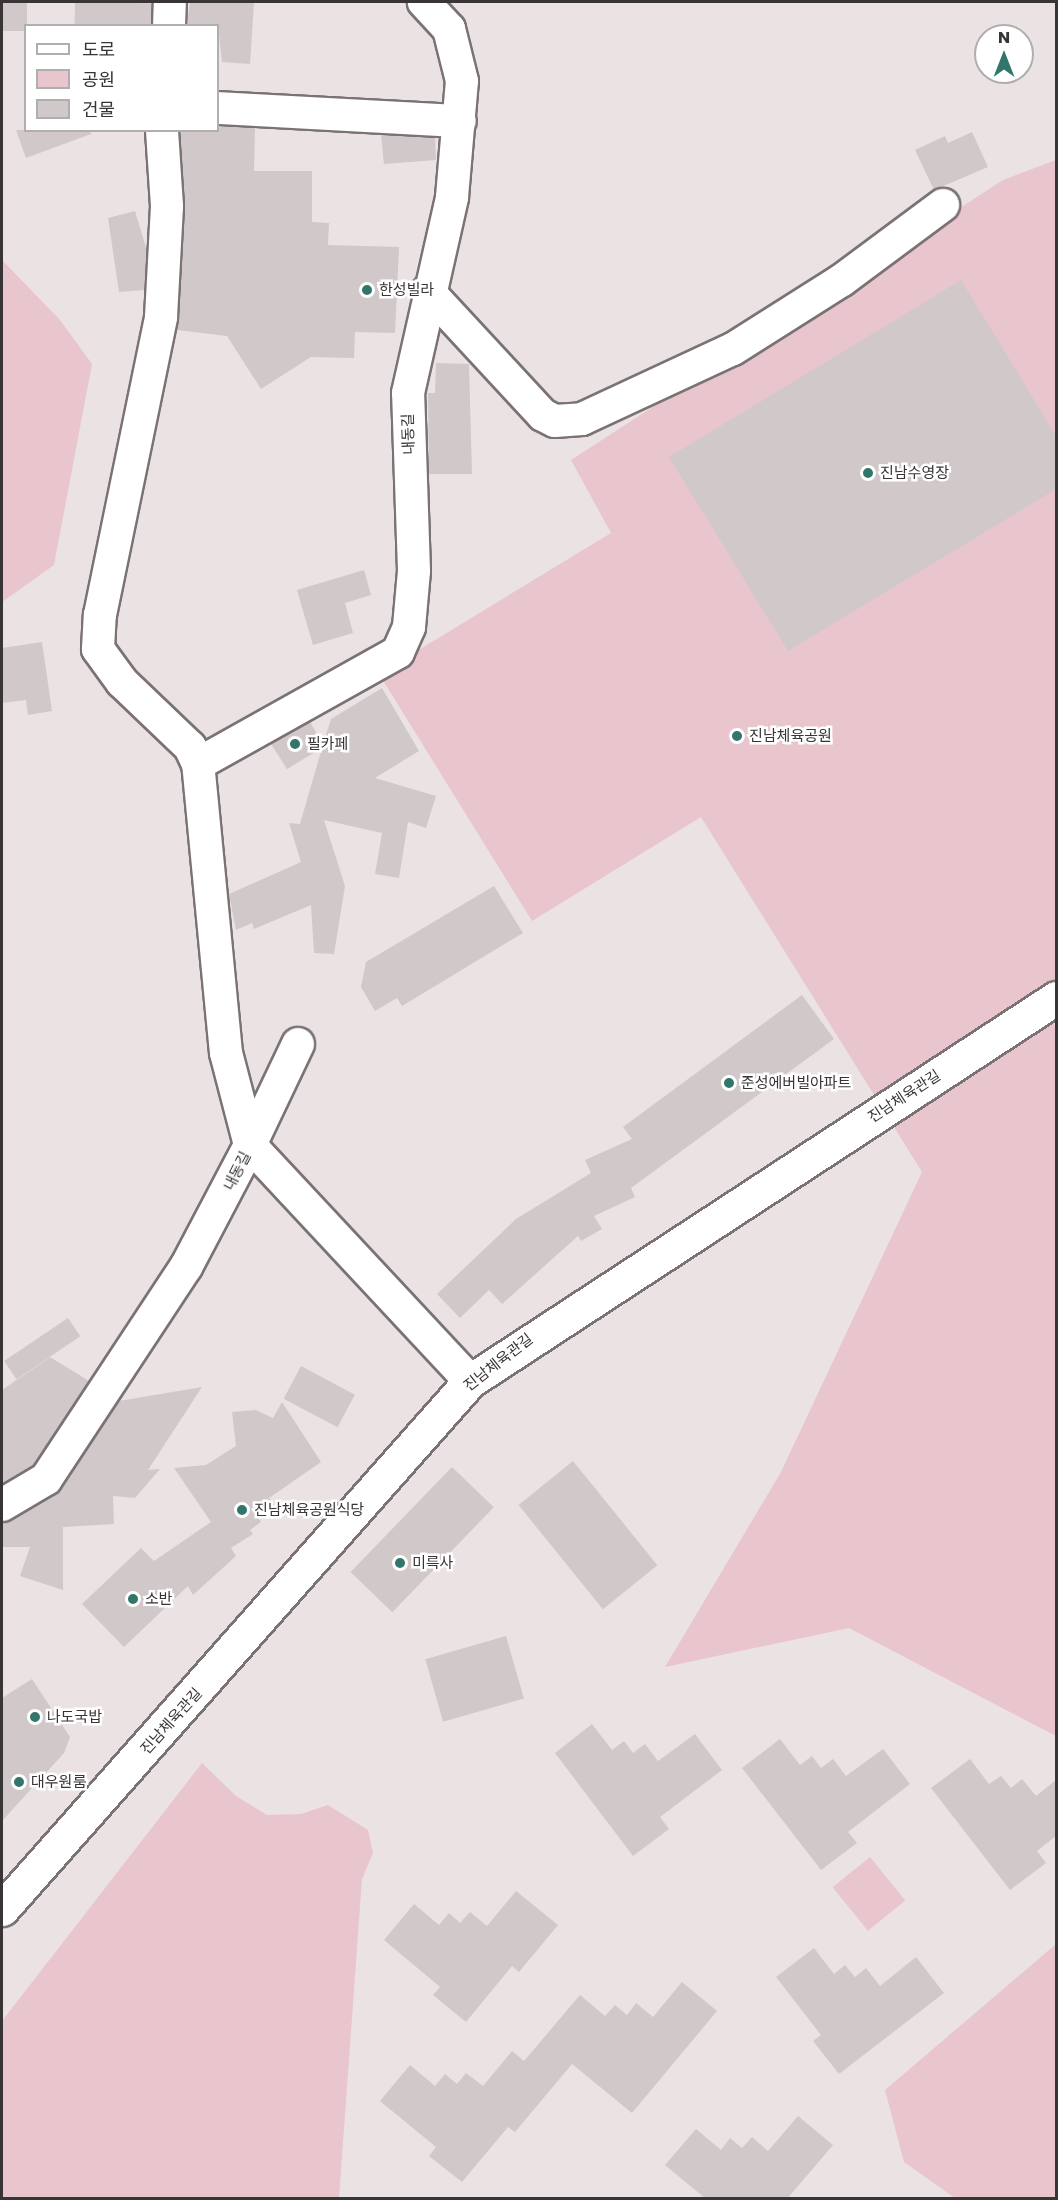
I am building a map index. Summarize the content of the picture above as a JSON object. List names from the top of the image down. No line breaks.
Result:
{"streets":{"street":["내동길","진남체육관길"]},"places":["한성빌라","진남수영장","진남체육공원","필카페","준성에버빌아파트","진남체육공원식당","미륵사","소반","나도국밥","대우원룸"],"legend":["도로","공원","건물"],"north":"top"}
